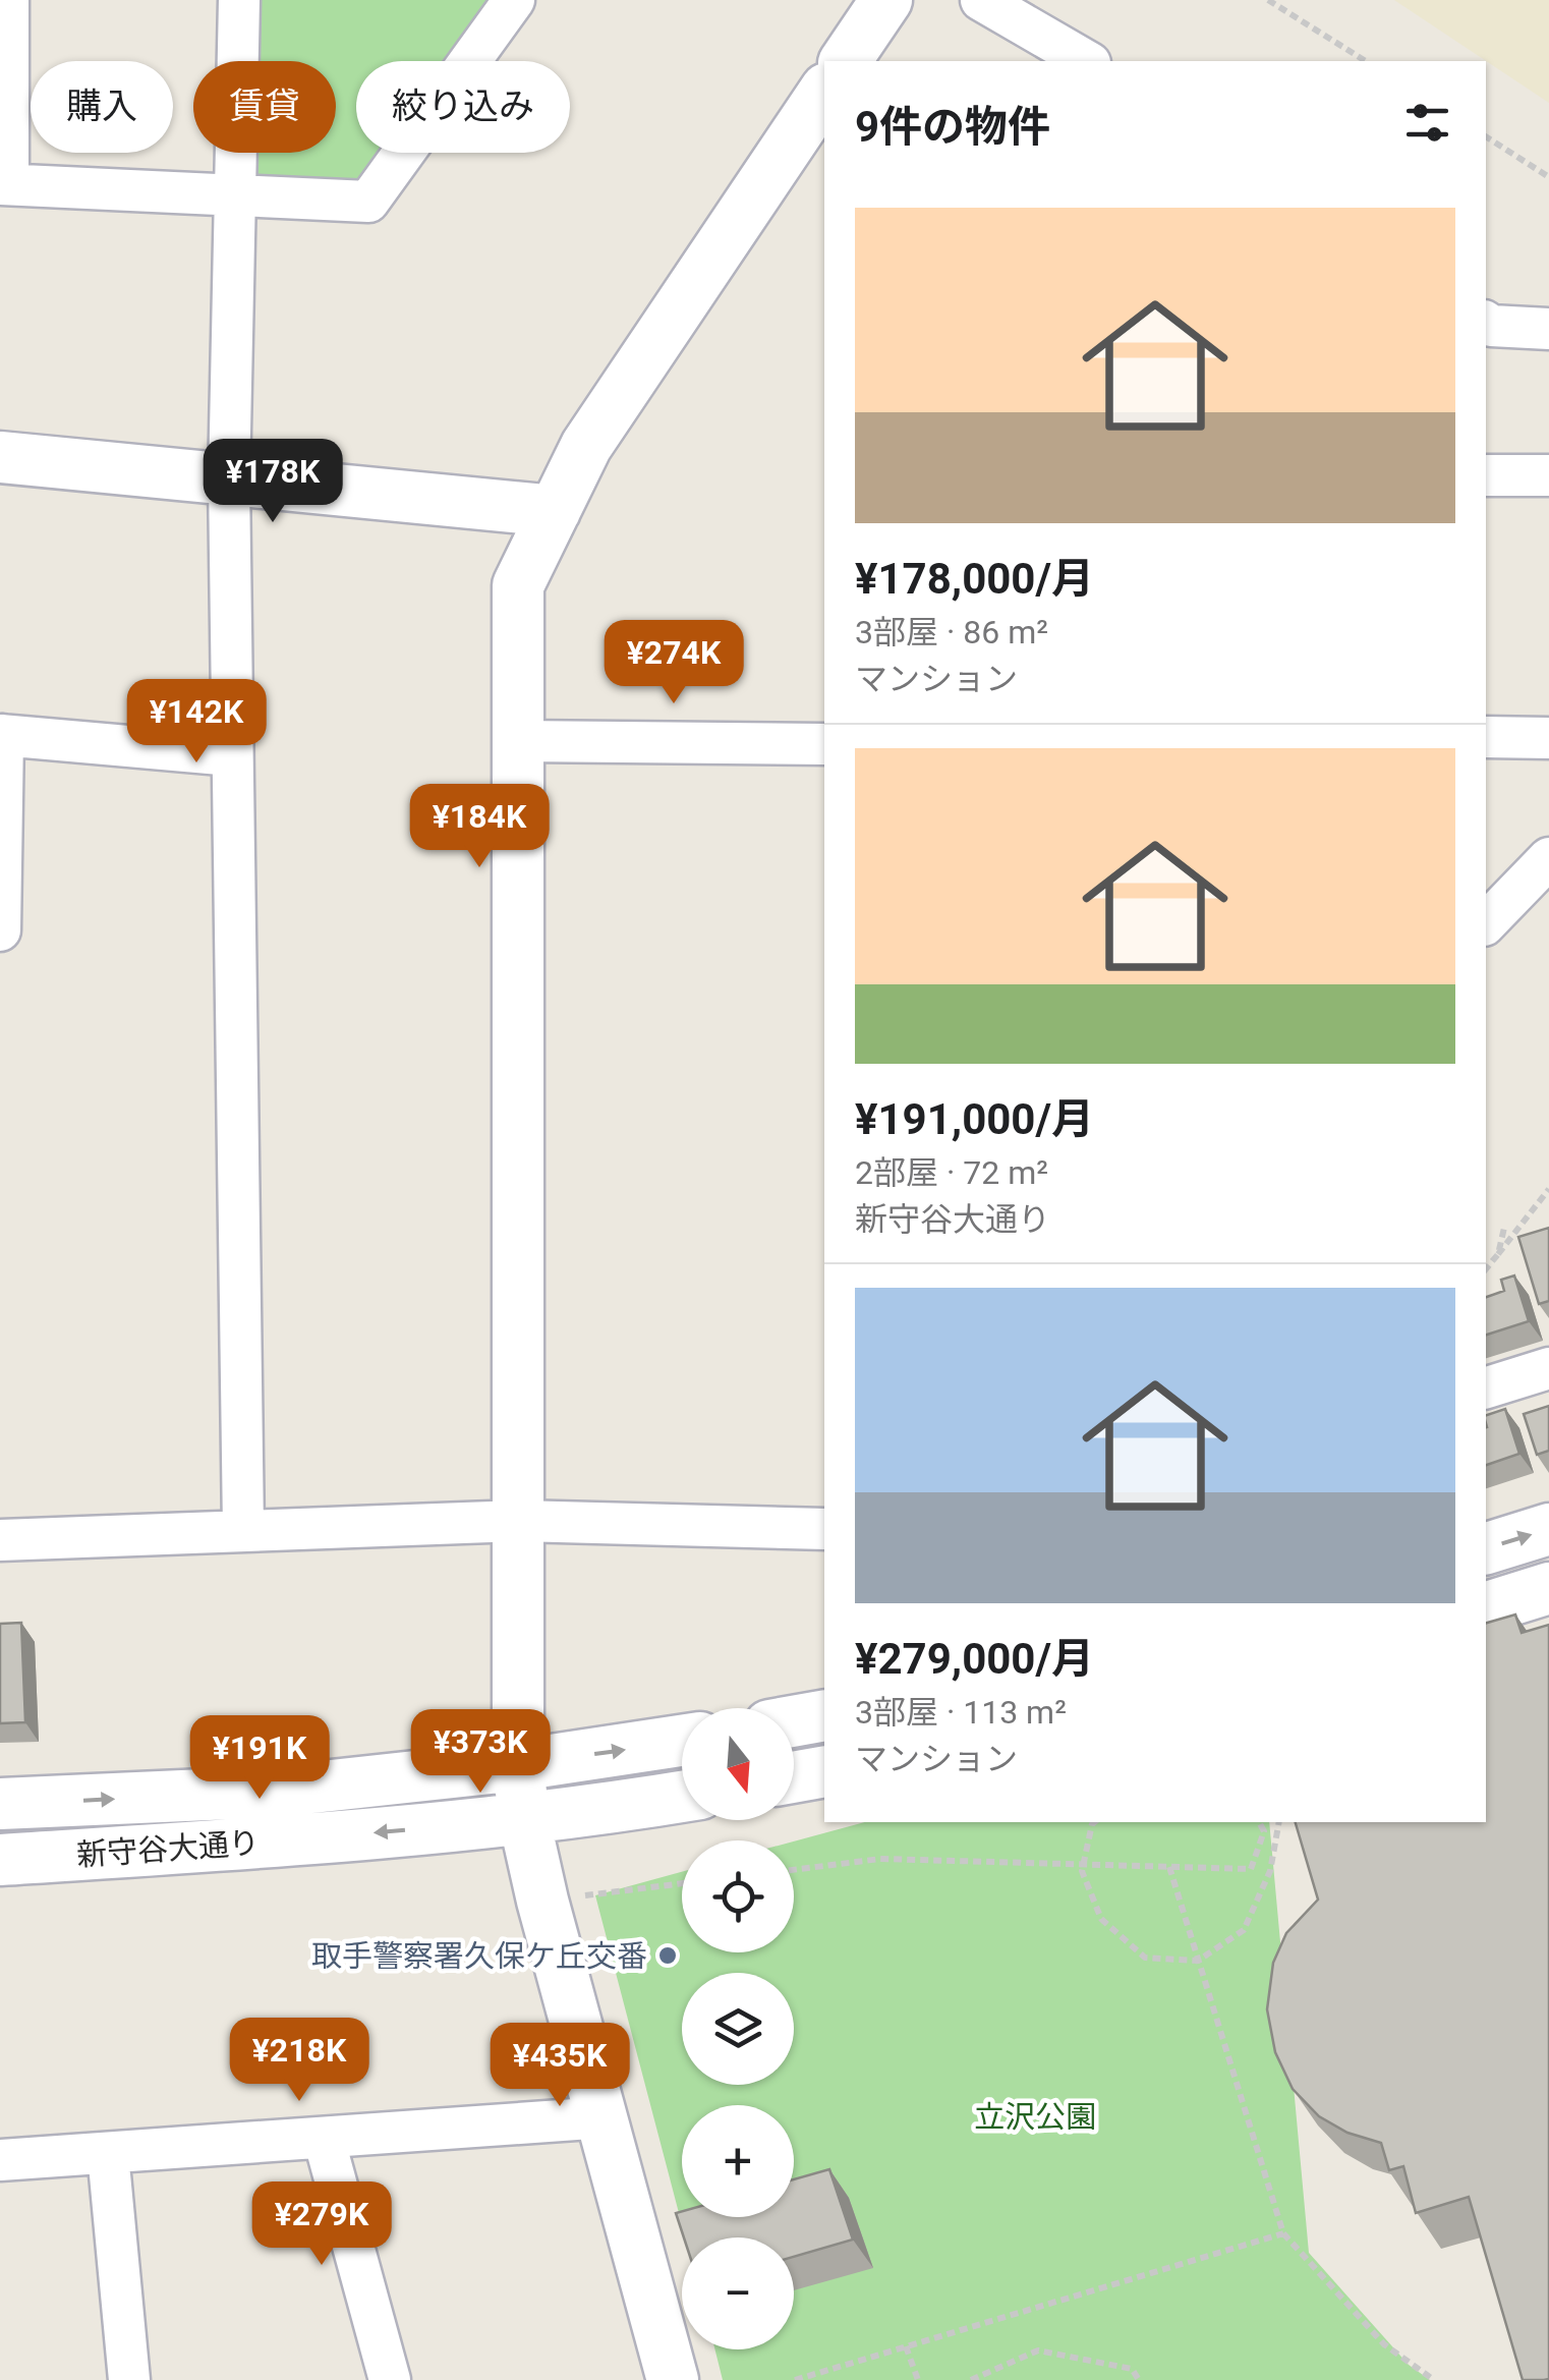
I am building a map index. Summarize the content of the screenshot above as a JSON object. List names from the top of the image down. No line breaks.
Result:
{"streets":{"street":["新守谷大通り"]},"parks":["立沢公園"],"places":["取手警察署久保ケ丘交番"],"north":"bottom","page":{"chip":["購入","賃貸","絞り込み"],"heading":"9件の物件","list":[{"name":"¥178,000/月","note":"3部屋 · 86 m² · マンション"},{"name":"¥191,000/月","note":"2部屋 · 72 m² · 新守谷大通り"},{"name":"¥279,000/月","note":"3部屋 · 113 m² · マンション"}],"price":["¥178K","¥274K","¥142K","¥184K","¥373K","¥191K","¥218K","¥435K","¥279K"],"map_buttons":["+","−"]}}
